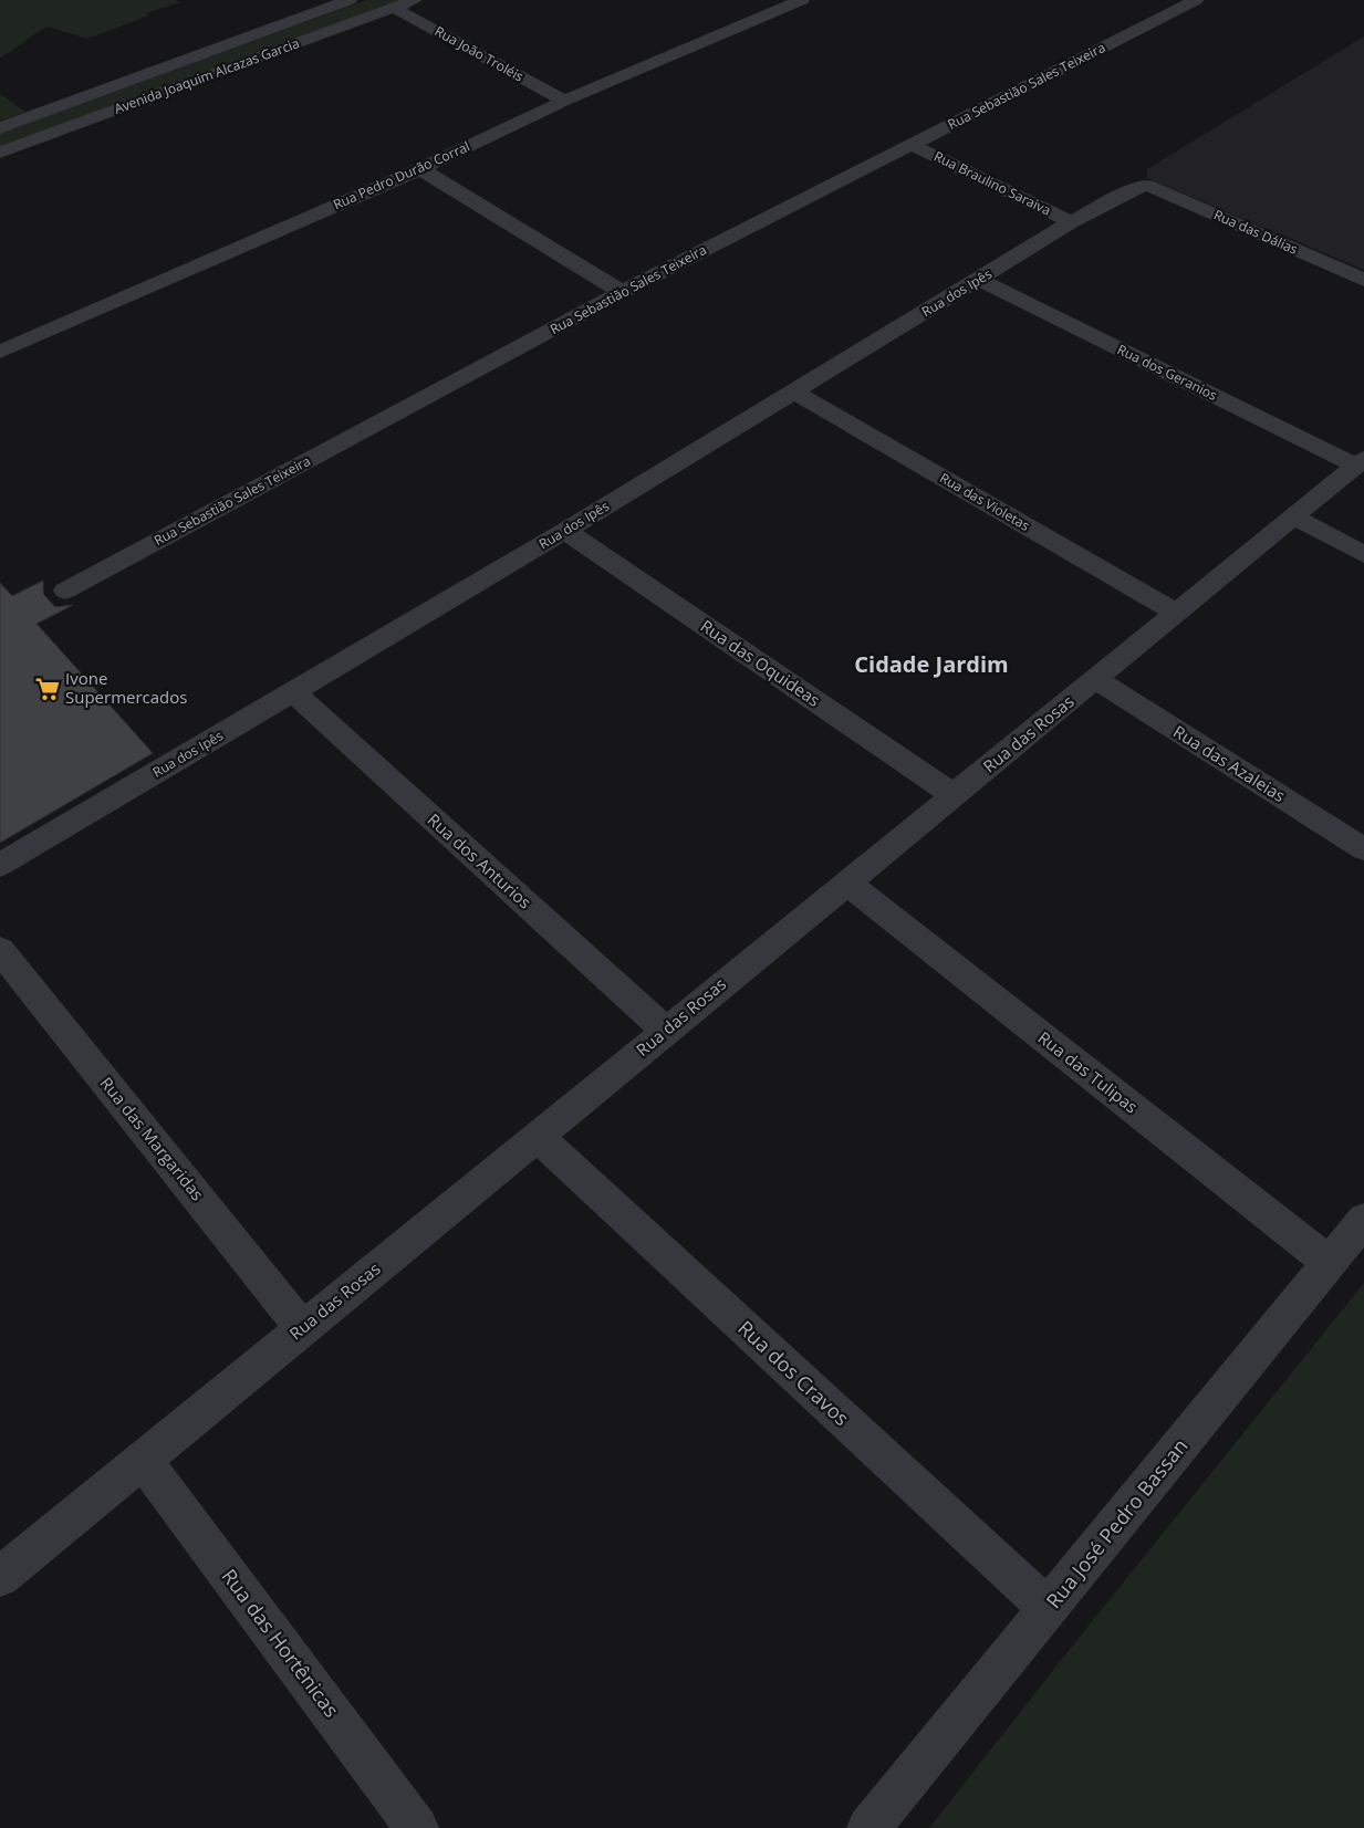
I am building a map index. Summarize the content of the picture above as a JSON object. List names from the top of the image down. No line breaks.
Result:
{"streets":{"street":["Rua João Troléis","Avenida Joaquim Alcazas Garcia","Rua Sebastião Sales Teixeira","Rua Pedro Durão Corral","Rua Braulino Saraiva","Rua das Dálias","Rua dos Ipês","Rua dos Geranios","Rua das Violetas","Rua das Oquideas","Rua das Rosas","Rua das Azaleias","Rua dos Anturios","Rua das Tulipas","Rua das Margaridas","Rua dos Cravos","Rua José Pedro Bassan","Rua das Hortênicas"]},"crossings":[["Rua João Troléis","Avenida Joaquim Alcazas Garcia"],["Rua João Troléis","Rua Pedro Durão Corral"],["Rua Sebastião Sales Teixeira","Rua Braulino Saraiva"],["Rua Braulino Saraiva","Rua dos Ipês"],["Rua das Dálias","Rua dos Ipês"],["Rua dos Ipês","Rua dos Geranios"],["Rua dos Ipês","Rua das Violetas"],["Rua dos Ipês","Rua das Oquideas"],["Rua dos Ipês","Rua dos Anturios"],["Rua dos Geranios","Rua das Rosas"],["Rua das Violetas","Rua das Rosas"],["Rua das Oquideas","Rua das Rosas"],["Rua das Rosas","Rua das Azaleias"],["Rua das Rosas","Rua dos Anturios"],["Rua das Rosas","Rua das Tulipas"],["Rua das Rosas","Rua das Margaridas"],["Rua das Rosas","Rua dos Cravos"],["Rua das Rosas","Rua das Hortênicas"],["Rua das Tulipas","Rua José Pedro Bassan"],["Rua dos Cravos","Rua José Pedro Bassan"]],"districts":["Cidade Jardim"],"places":{"supermarket":["Ivone Supermercados"]}}
